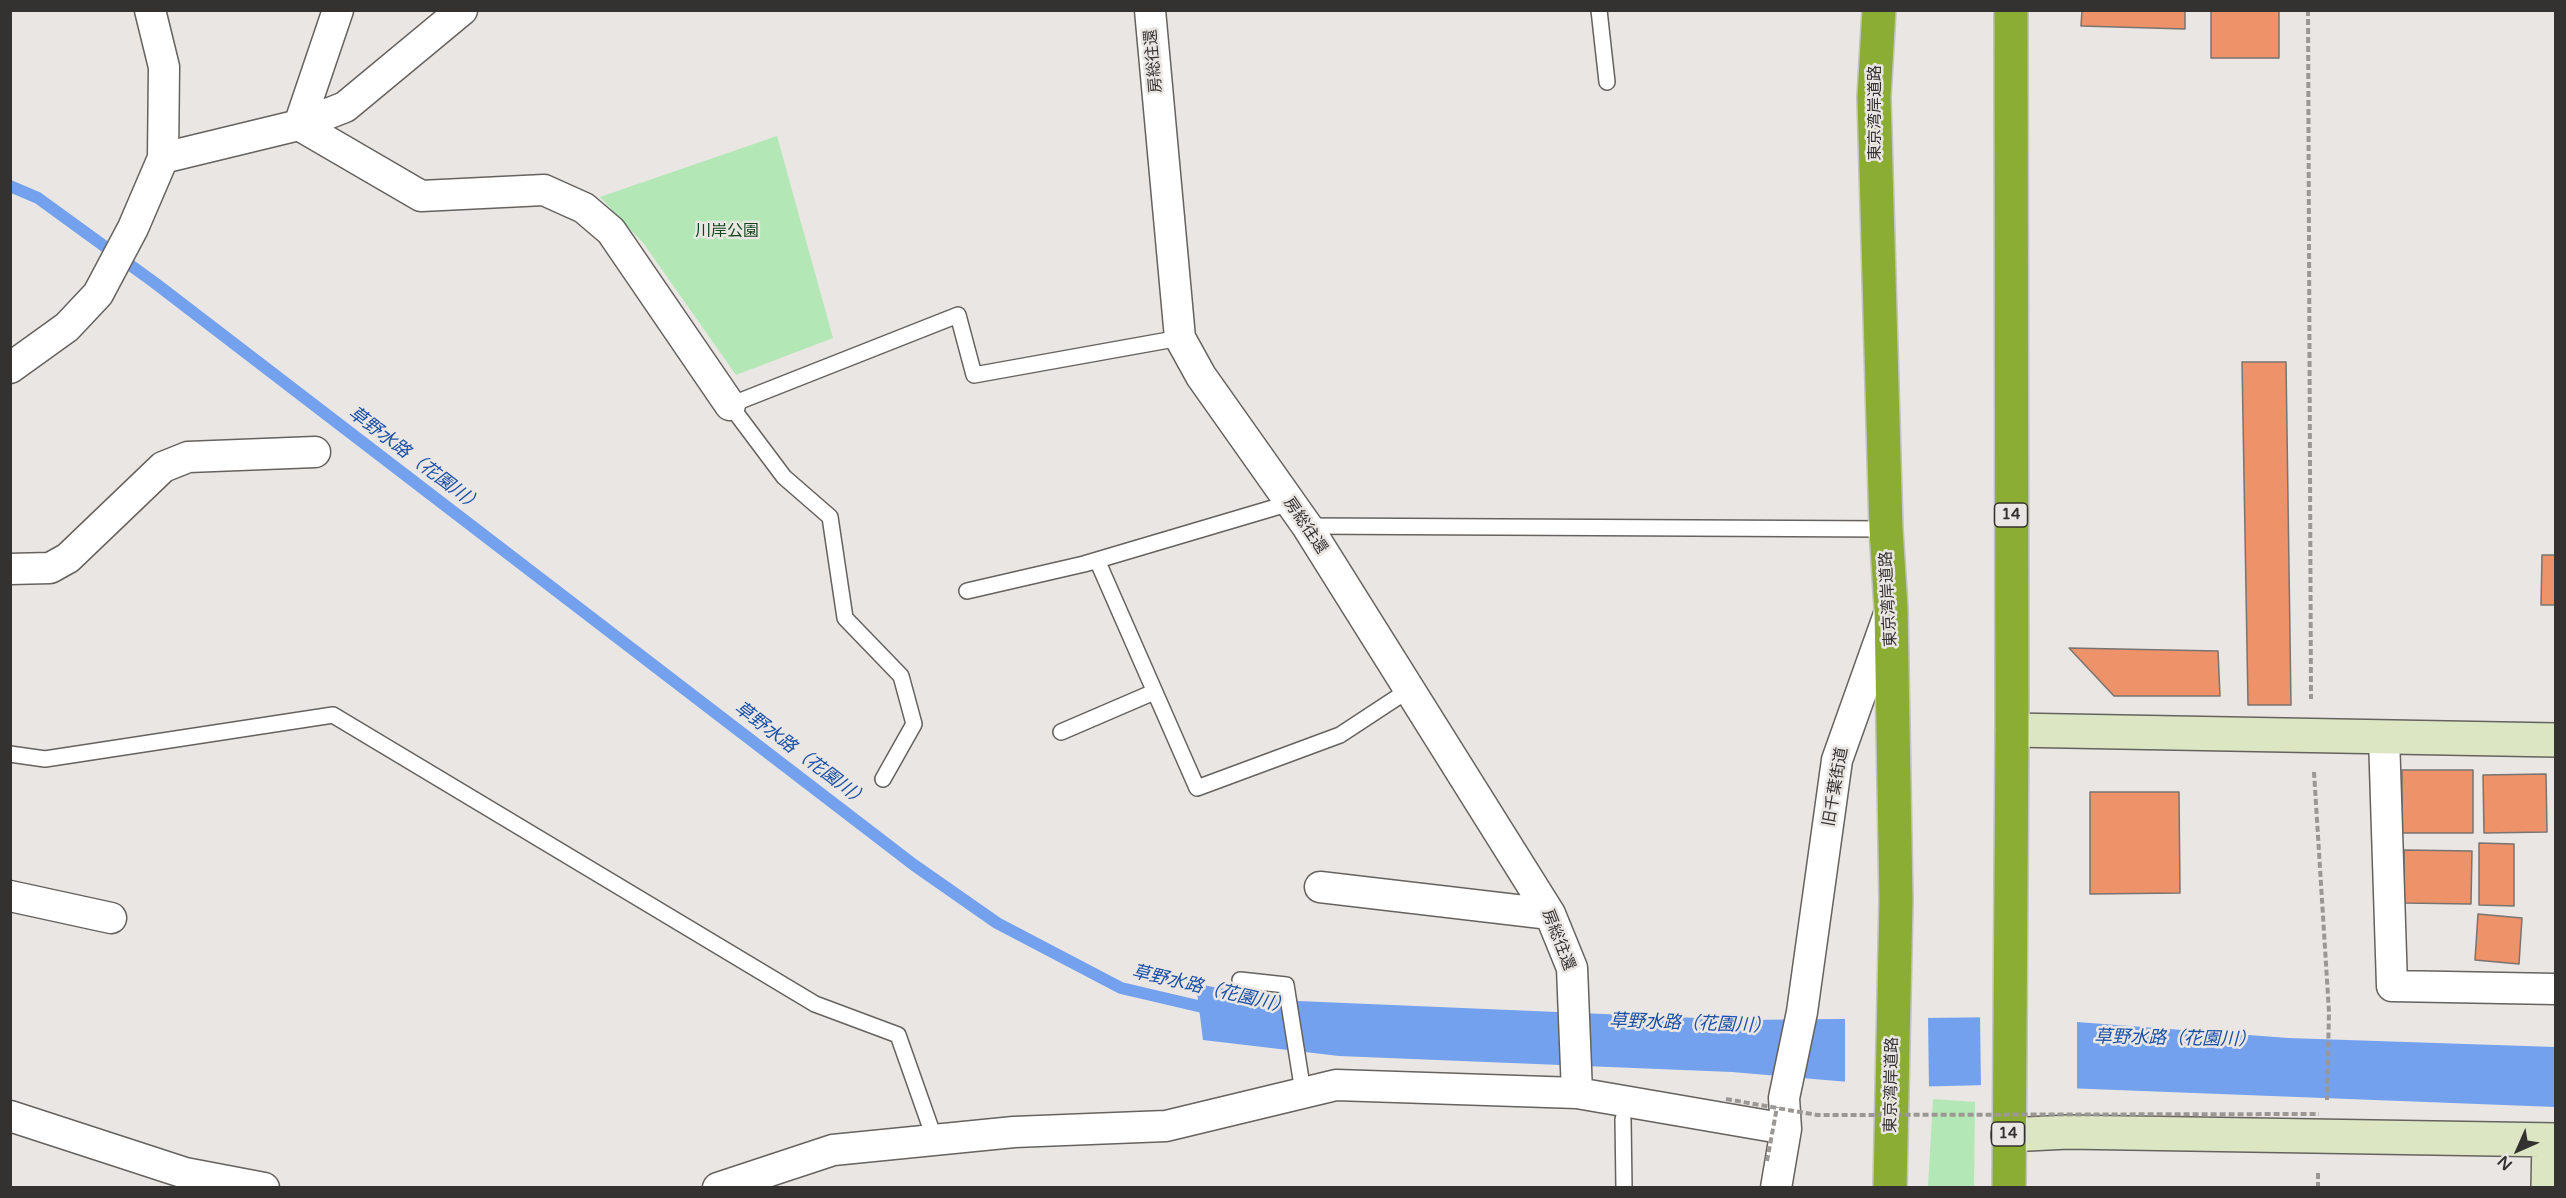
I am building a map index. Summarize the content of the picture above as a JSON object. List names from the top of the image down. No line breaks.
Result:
{"streets":{"highway":["東京湾岸道路","14"],"street":["房総往還","旧千葉街道"]},"crossings":[["東京湾岸道路","旧千葉街道"]],"water":["草野水路（花園川）"],"parks":["川岸公園"],"north":"bottom left"}
